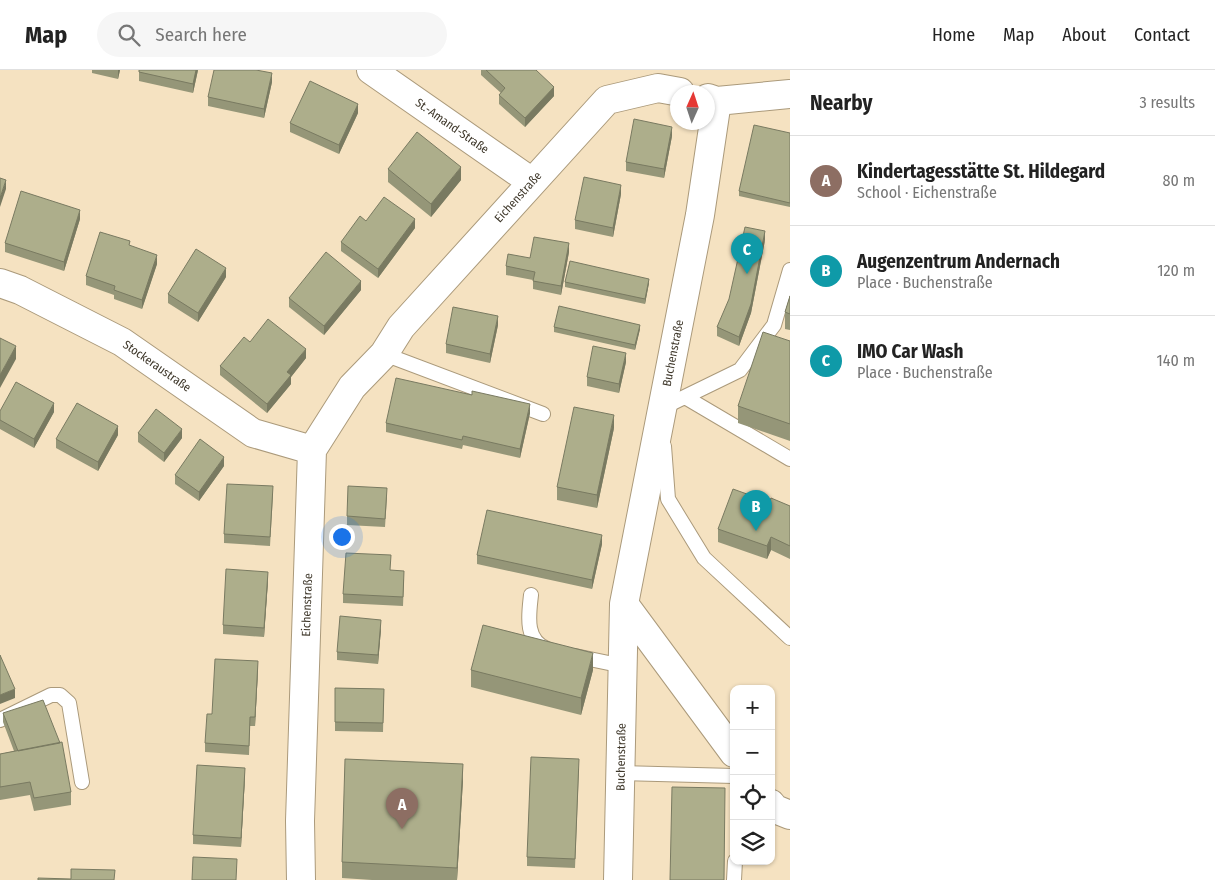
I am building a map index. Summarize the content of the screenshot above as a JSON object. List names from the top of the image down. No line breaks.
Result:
{"streets":{"street":["St.-Amand-Straße","Eichenstraße","Buchenstraße","Stockeraustraße"]},"crossings":[["St.-Amand-Straße","Eichenstraße"],["Eichenstraße","Stockeraustraße"]],"north":"top","page":{"header":"Map","search":"Search here","nav":["Home","Map","About","Contact"],"heading":["Nearby","3 results"],"list":[{"mark":"A","name":"Kindertagesstätte St. Hildegard","note":"School · Eichenstraße","value":"80 m"},{"mark":"B","name":"Augenzentrum Andernach","note":"Place · Buchenstraße","value":"120 m"},{"mark":"C","name":"IMO Car Wash","note":"Place · Buchenstraße","value":"140 m"}],"pins":["C","B","A"],"map_buttons":["+","−"]}}
